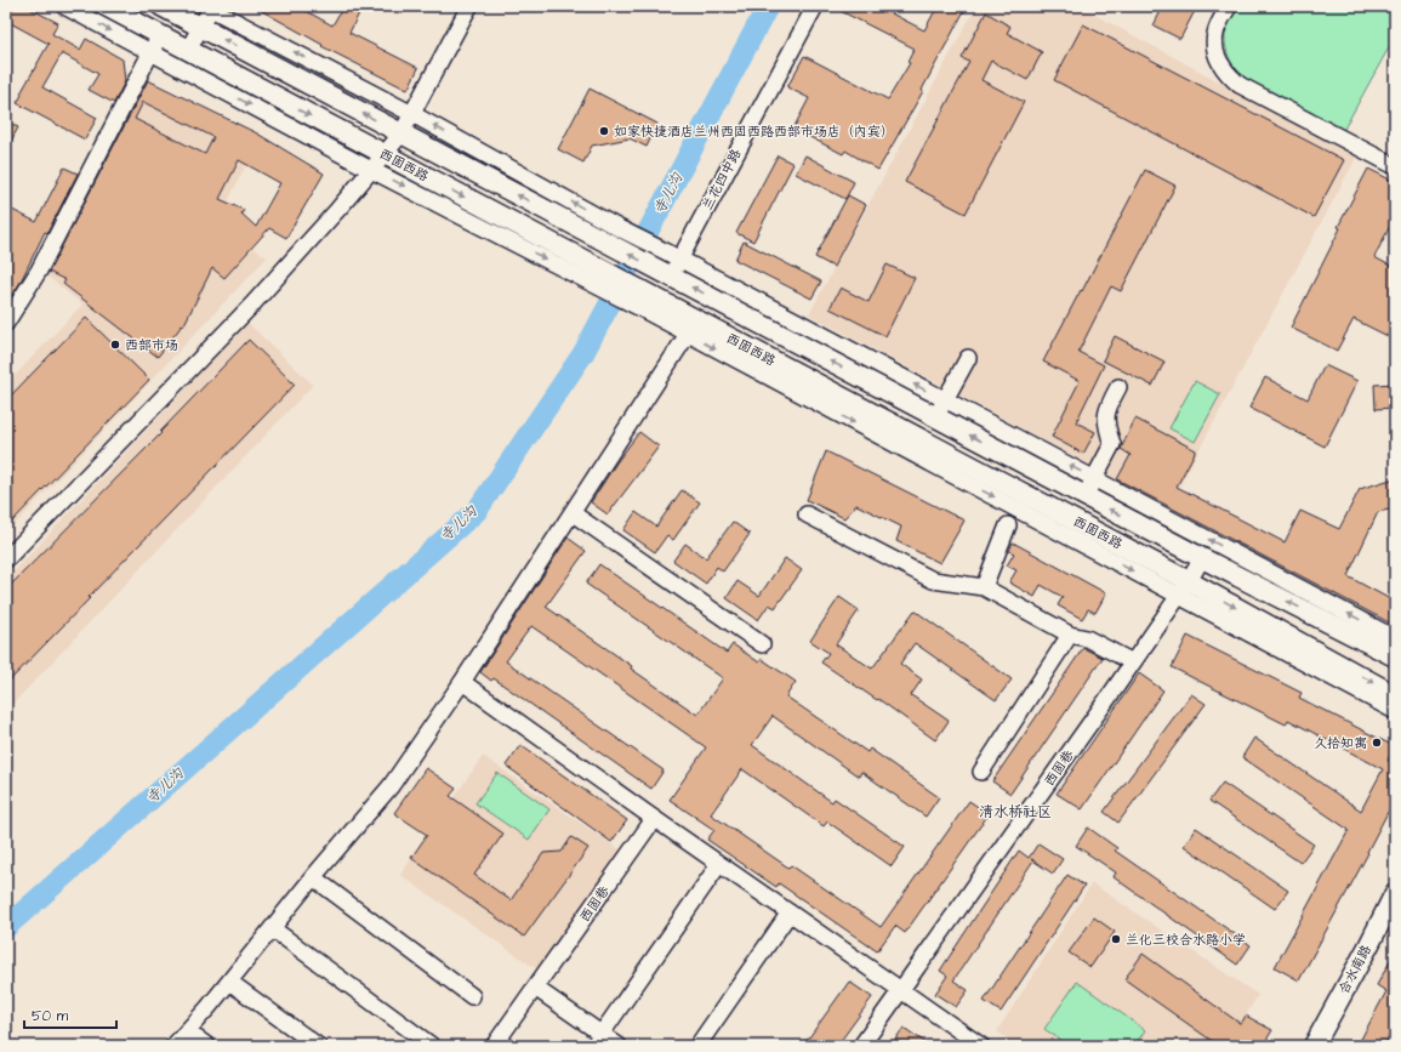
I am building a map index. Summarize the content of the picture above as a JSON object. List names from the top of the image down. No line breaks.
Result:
{"streets":{"main road":["西固西路","合水南路"],"street":["兰花四中路","西固巷"]},"crossings":[["西固西路","兰花四中路"],["西固西路","西固巷"]],"districts":["清水桥社区"],"water":["寺儿沟"],"places":["如家快捷酒店兰州西固西路西部市场店（内宾）","西部市场","久拾知寓","兰化三校合水路小学"],"scale_bar":"50 m"}
